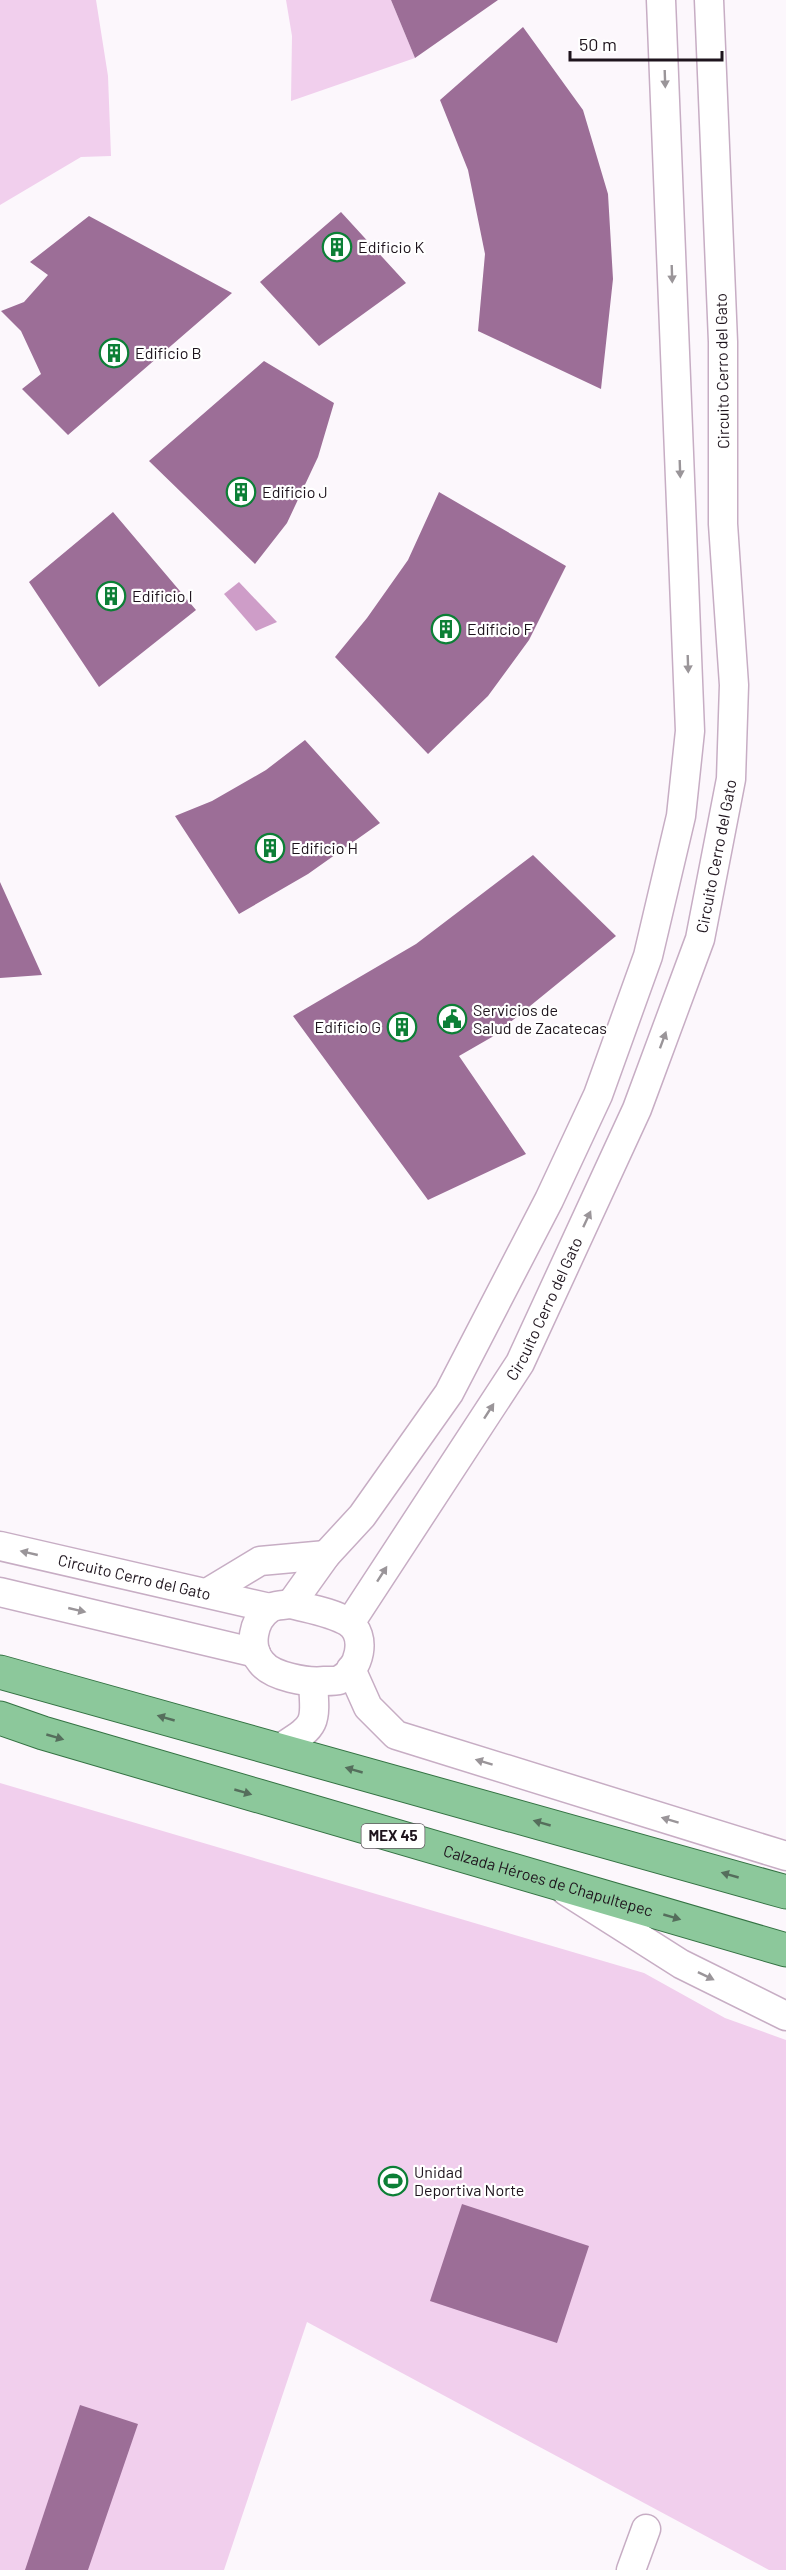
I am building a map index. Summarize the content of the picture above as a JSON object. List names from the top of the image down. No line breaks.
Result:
{"streets":{"main road":["MEX 45","Calzada Héroes de Chapultepec"],"street":["Circuito Cerro del Gato"]},"places":{"building":["Edificio K","Edificio B","Edificio J","Edificio I","Edificio F","Edificio H","Edificio G"],"public building":["Servicios de Salud de Zacatecas"],"sports":["Unidad Deportiva Norte"]},"scale_bar":"50 m"}
